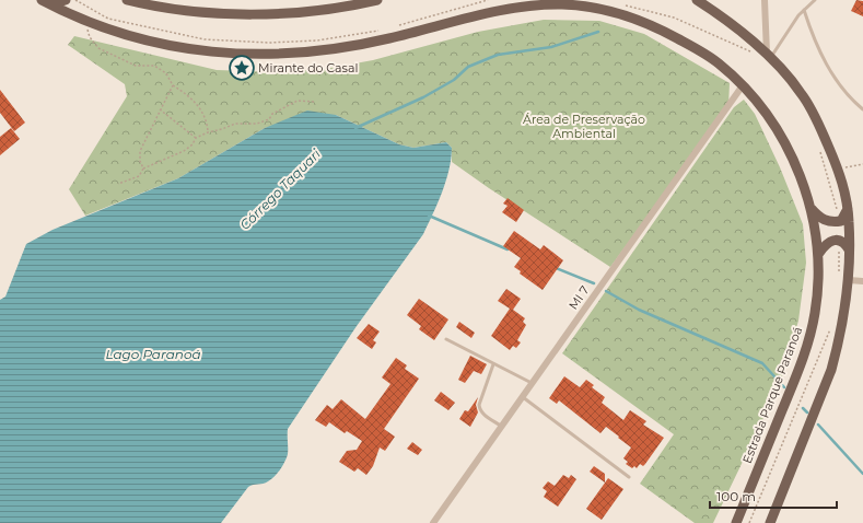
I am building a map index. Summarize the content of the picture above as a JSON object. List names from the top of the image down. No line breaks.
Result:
{"streets":{"main road":["Estrada Parque Paranoá"],"street":["MI 7"]},"crossings":[["MI 7","Estrada Parque Paranoá"]],"water":["Córrego Taquari","Lago Paranoá"],"parks":["Área de Preservação Ambiental"],"places":{"place":["Mirante do Casal"]},"scale_bar":"100 m"}
